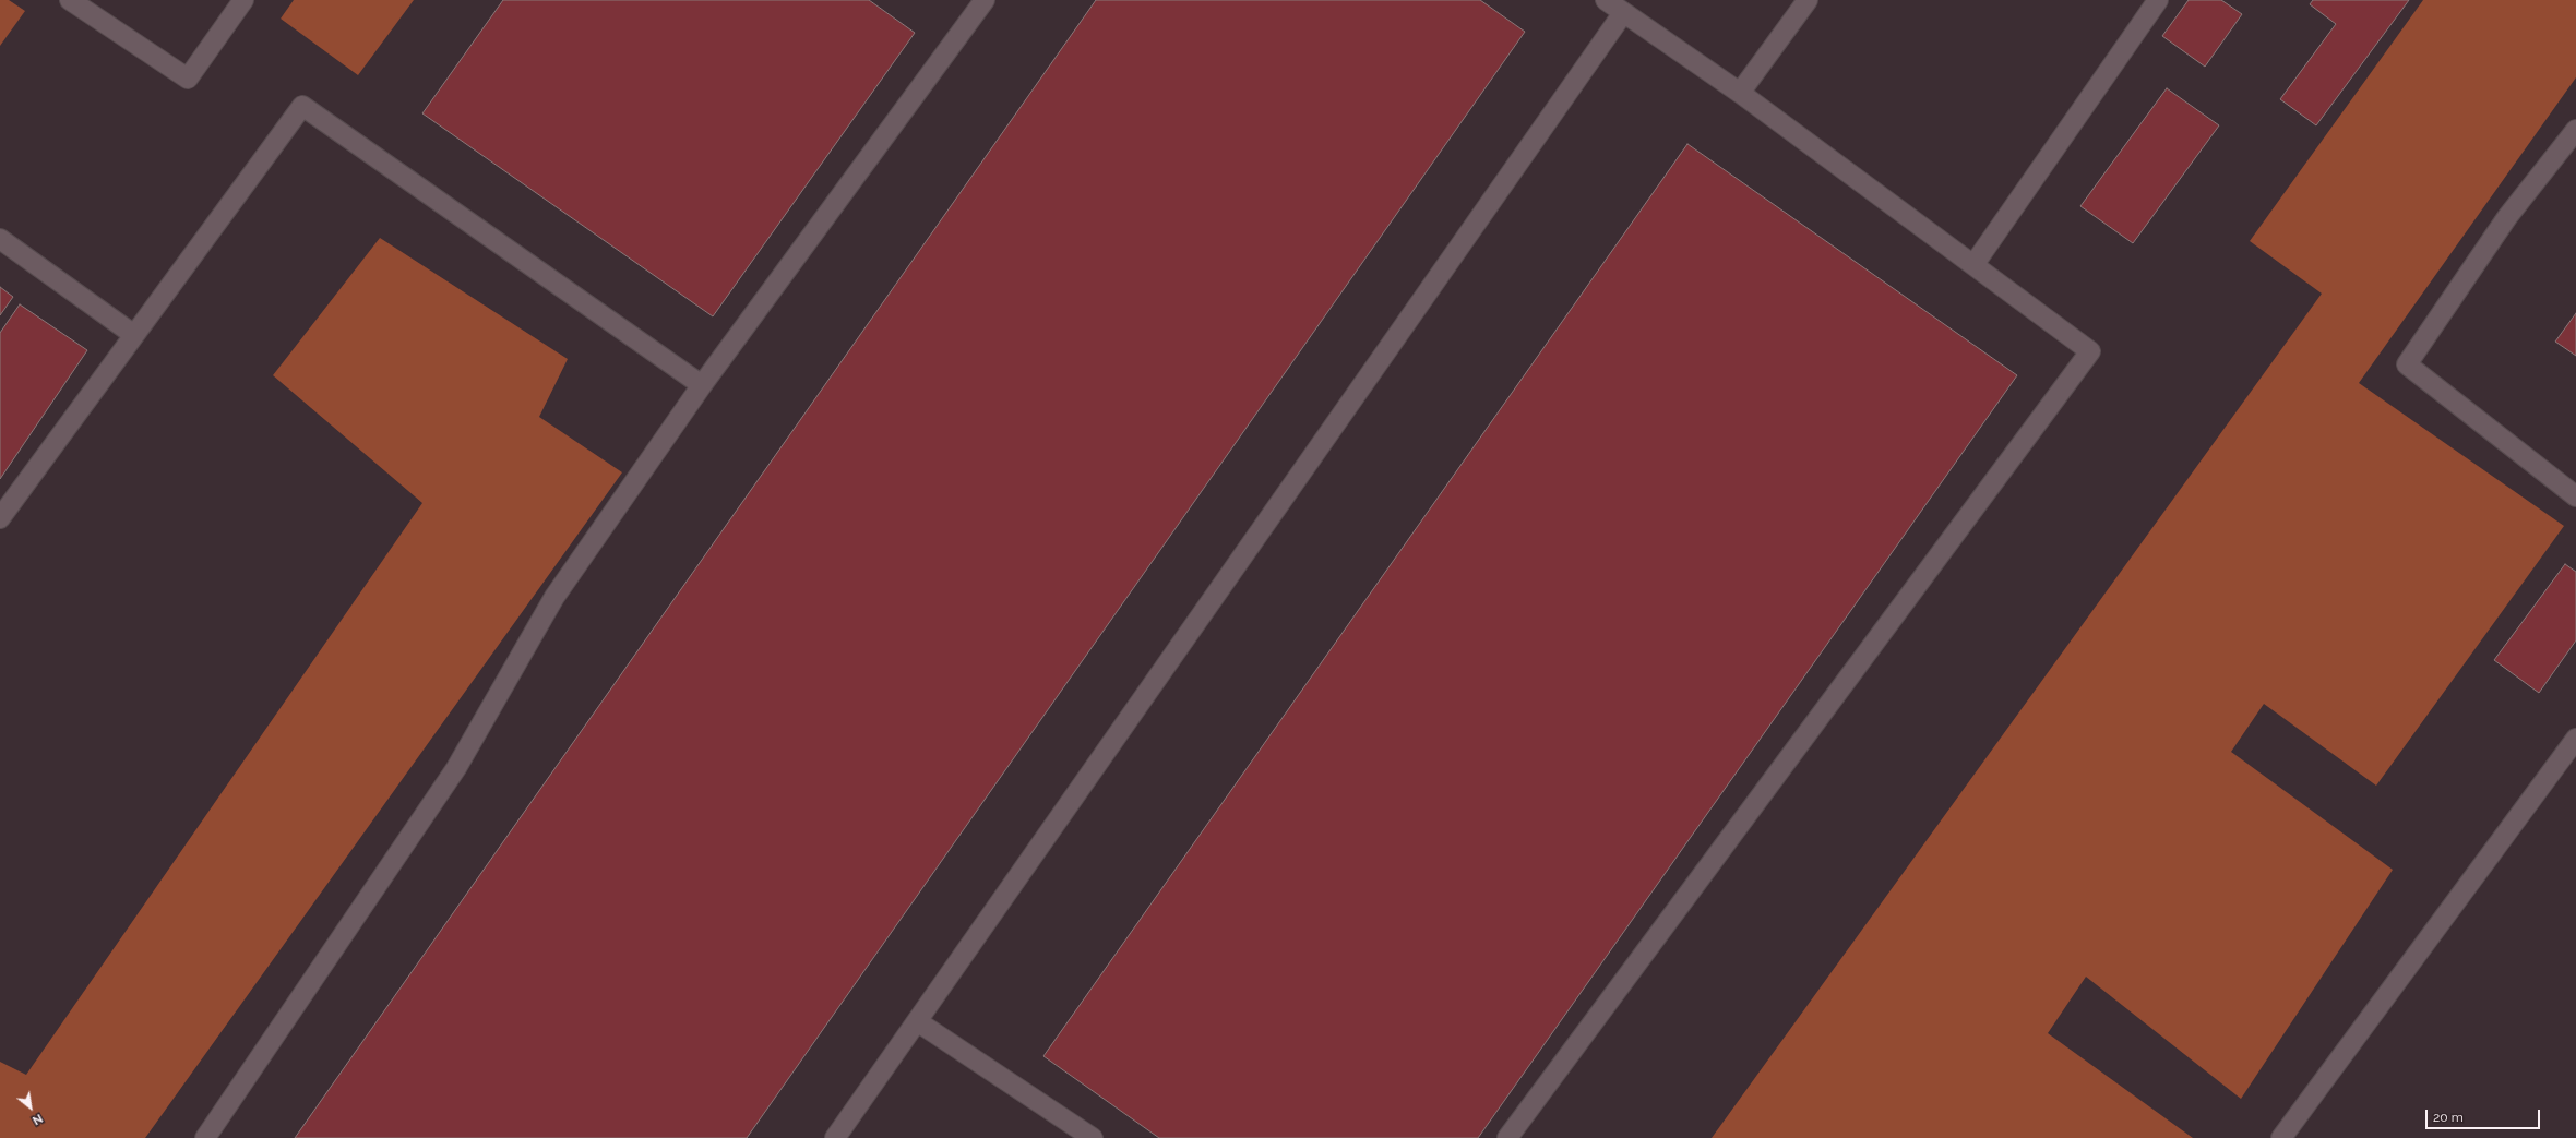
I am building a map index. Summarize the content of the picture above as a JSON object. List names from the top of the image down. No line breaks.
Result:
{"scale_bar":"20 m","north":"bottom right"}
